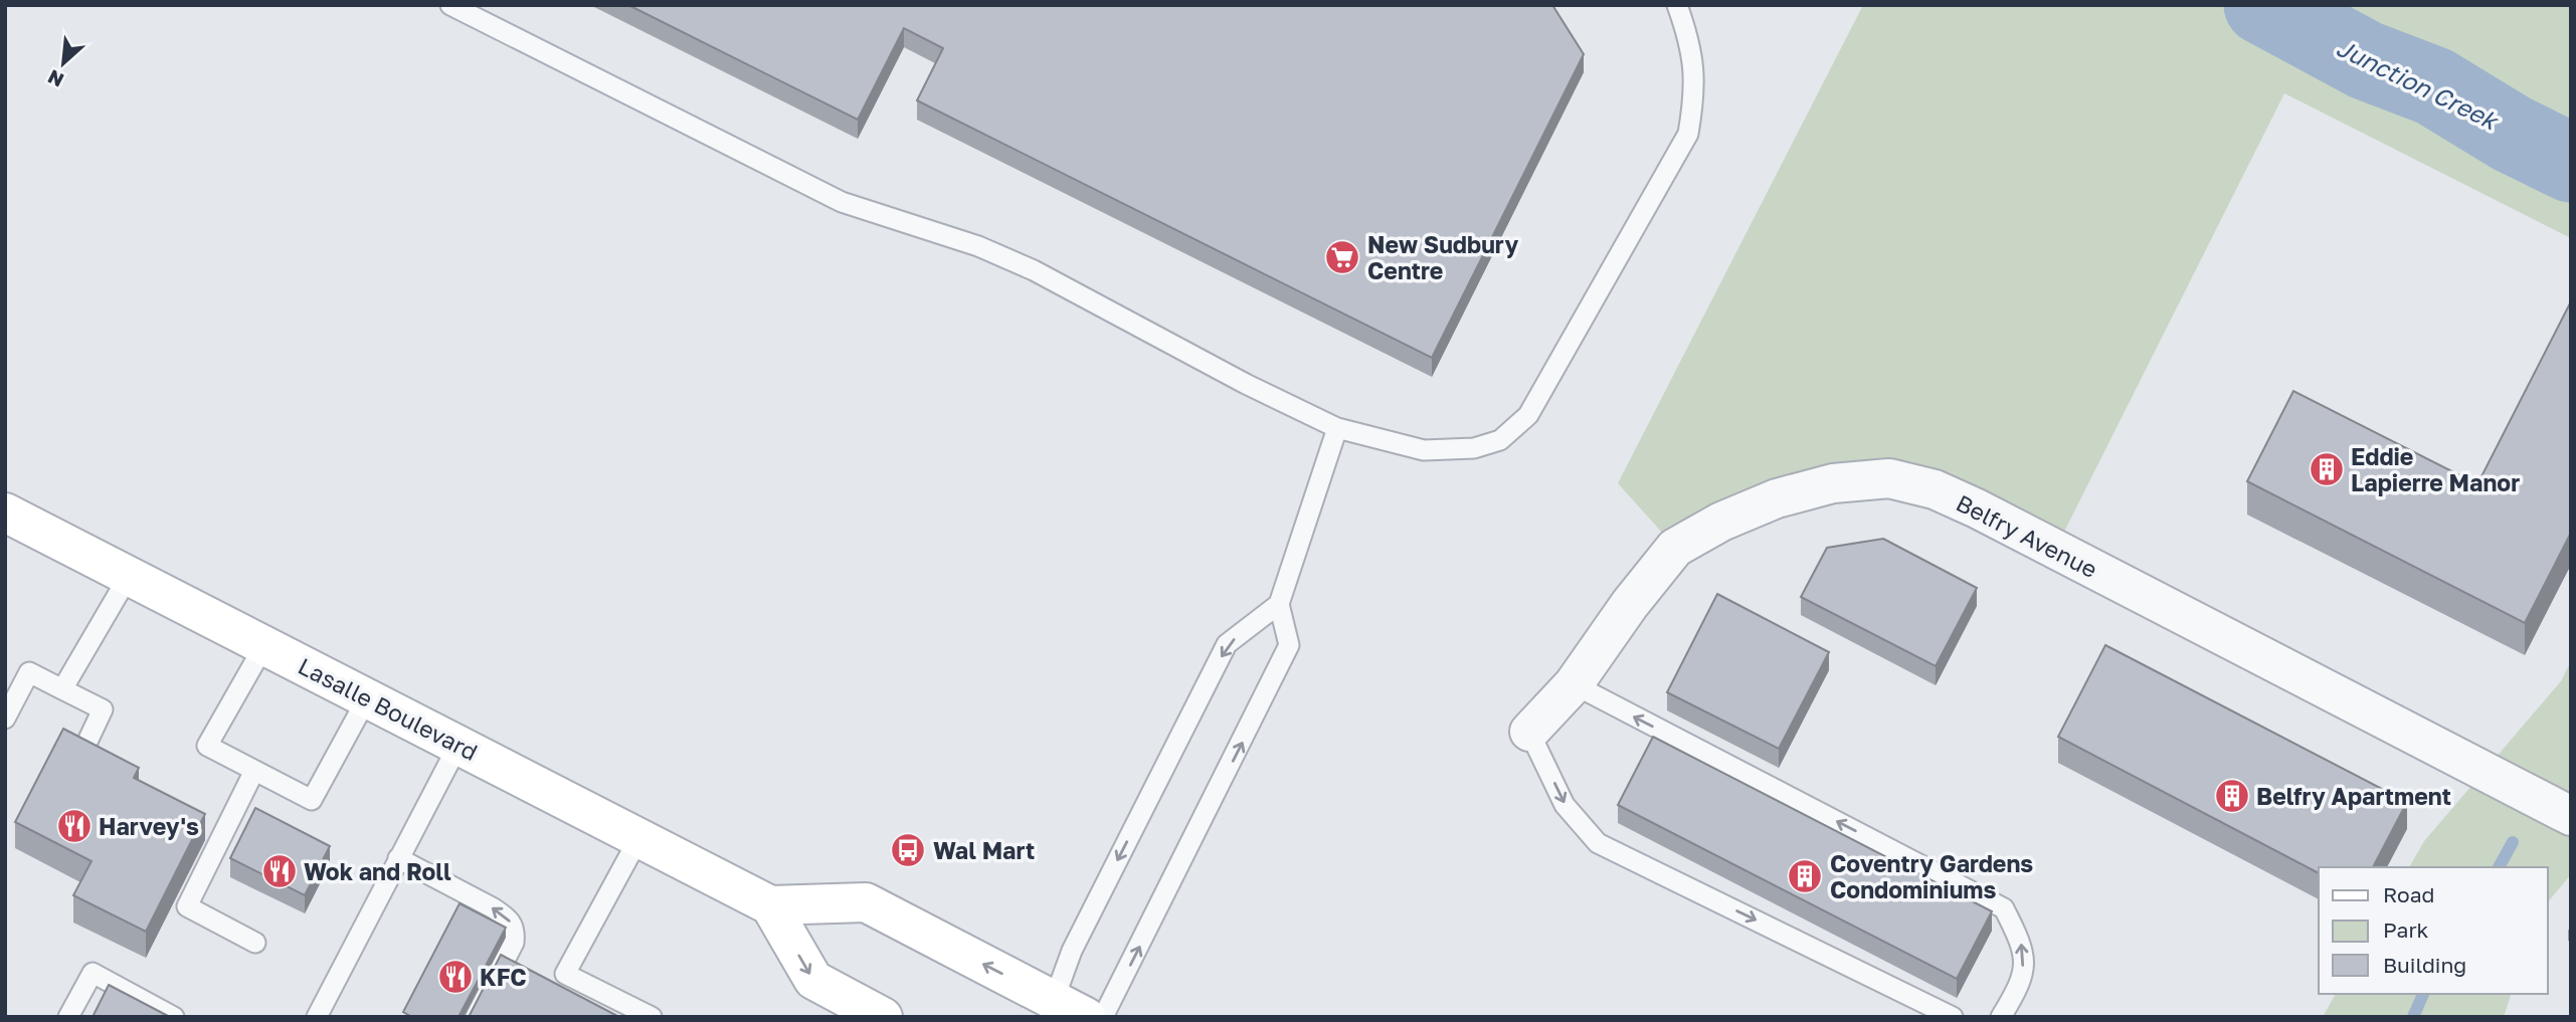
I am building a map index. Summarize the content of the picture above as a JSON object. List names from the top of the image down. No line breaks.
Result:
{"streets":{"main road":["Lasalle Boulevard"],"street":["Belfry Avenue"]},"water":["Junction Creek"],"places":{"supermarket":["New Sudbury Centre"],"building":["Eddie Lapierre Manor","Belfry Apartment","Coventry Gardens Condominiums"],"restaurant":["Harvey's","Wok and Roll","KFC"],"bus stop":["Wal Mart"]},"legend":["Road","Park","Building"],"north":"bottom left"}
